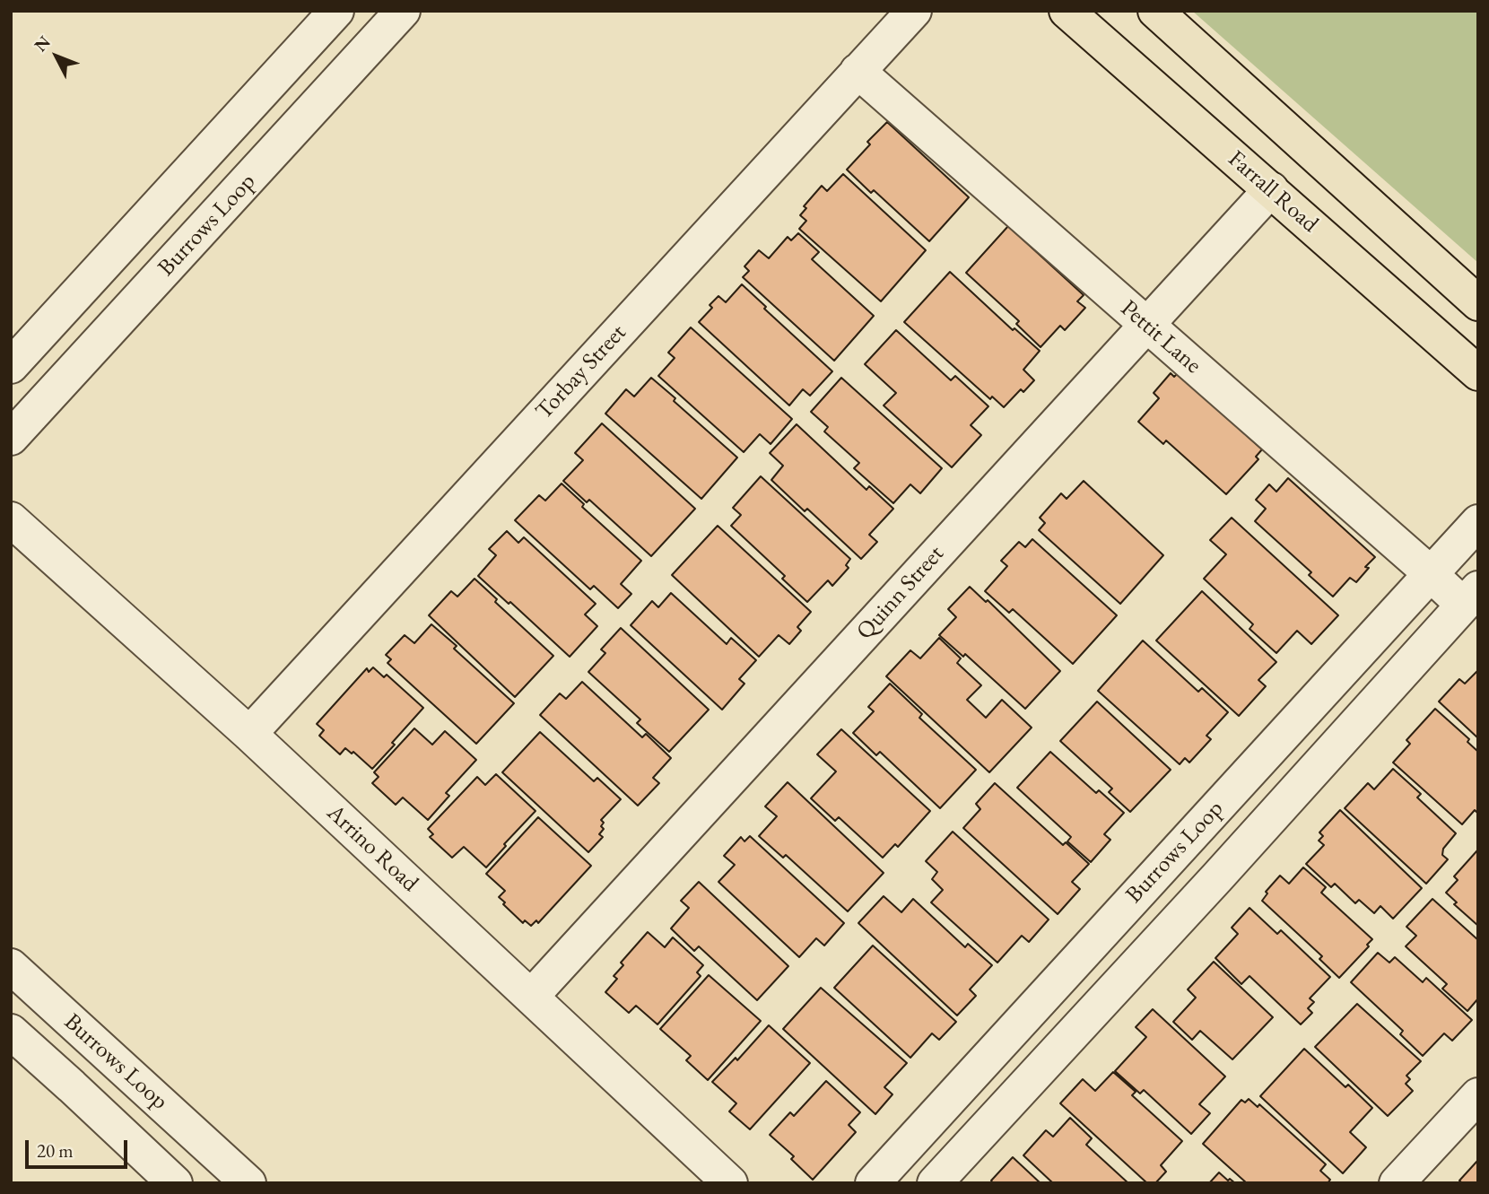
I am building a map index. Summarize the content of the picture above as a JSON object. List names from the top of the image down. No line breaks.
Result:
{"streets":{"main road":["Farrall Road"],"street":["Burrows Loop","Pettit Lane","Torbay Street","Quinn Street","Arrino Road"]},"crossings":[["Farrall Road","Quinn Street"],["Burrows Loop","Pettit Lane"],["Pettit Lane","Torbay Street"],["Pettit Lane","Quinn Street"],["Torbay Street","Arrino Road"],["Quinn Street","Arrino Road"]],"scale_bar":"20 m","north":"top left"}
